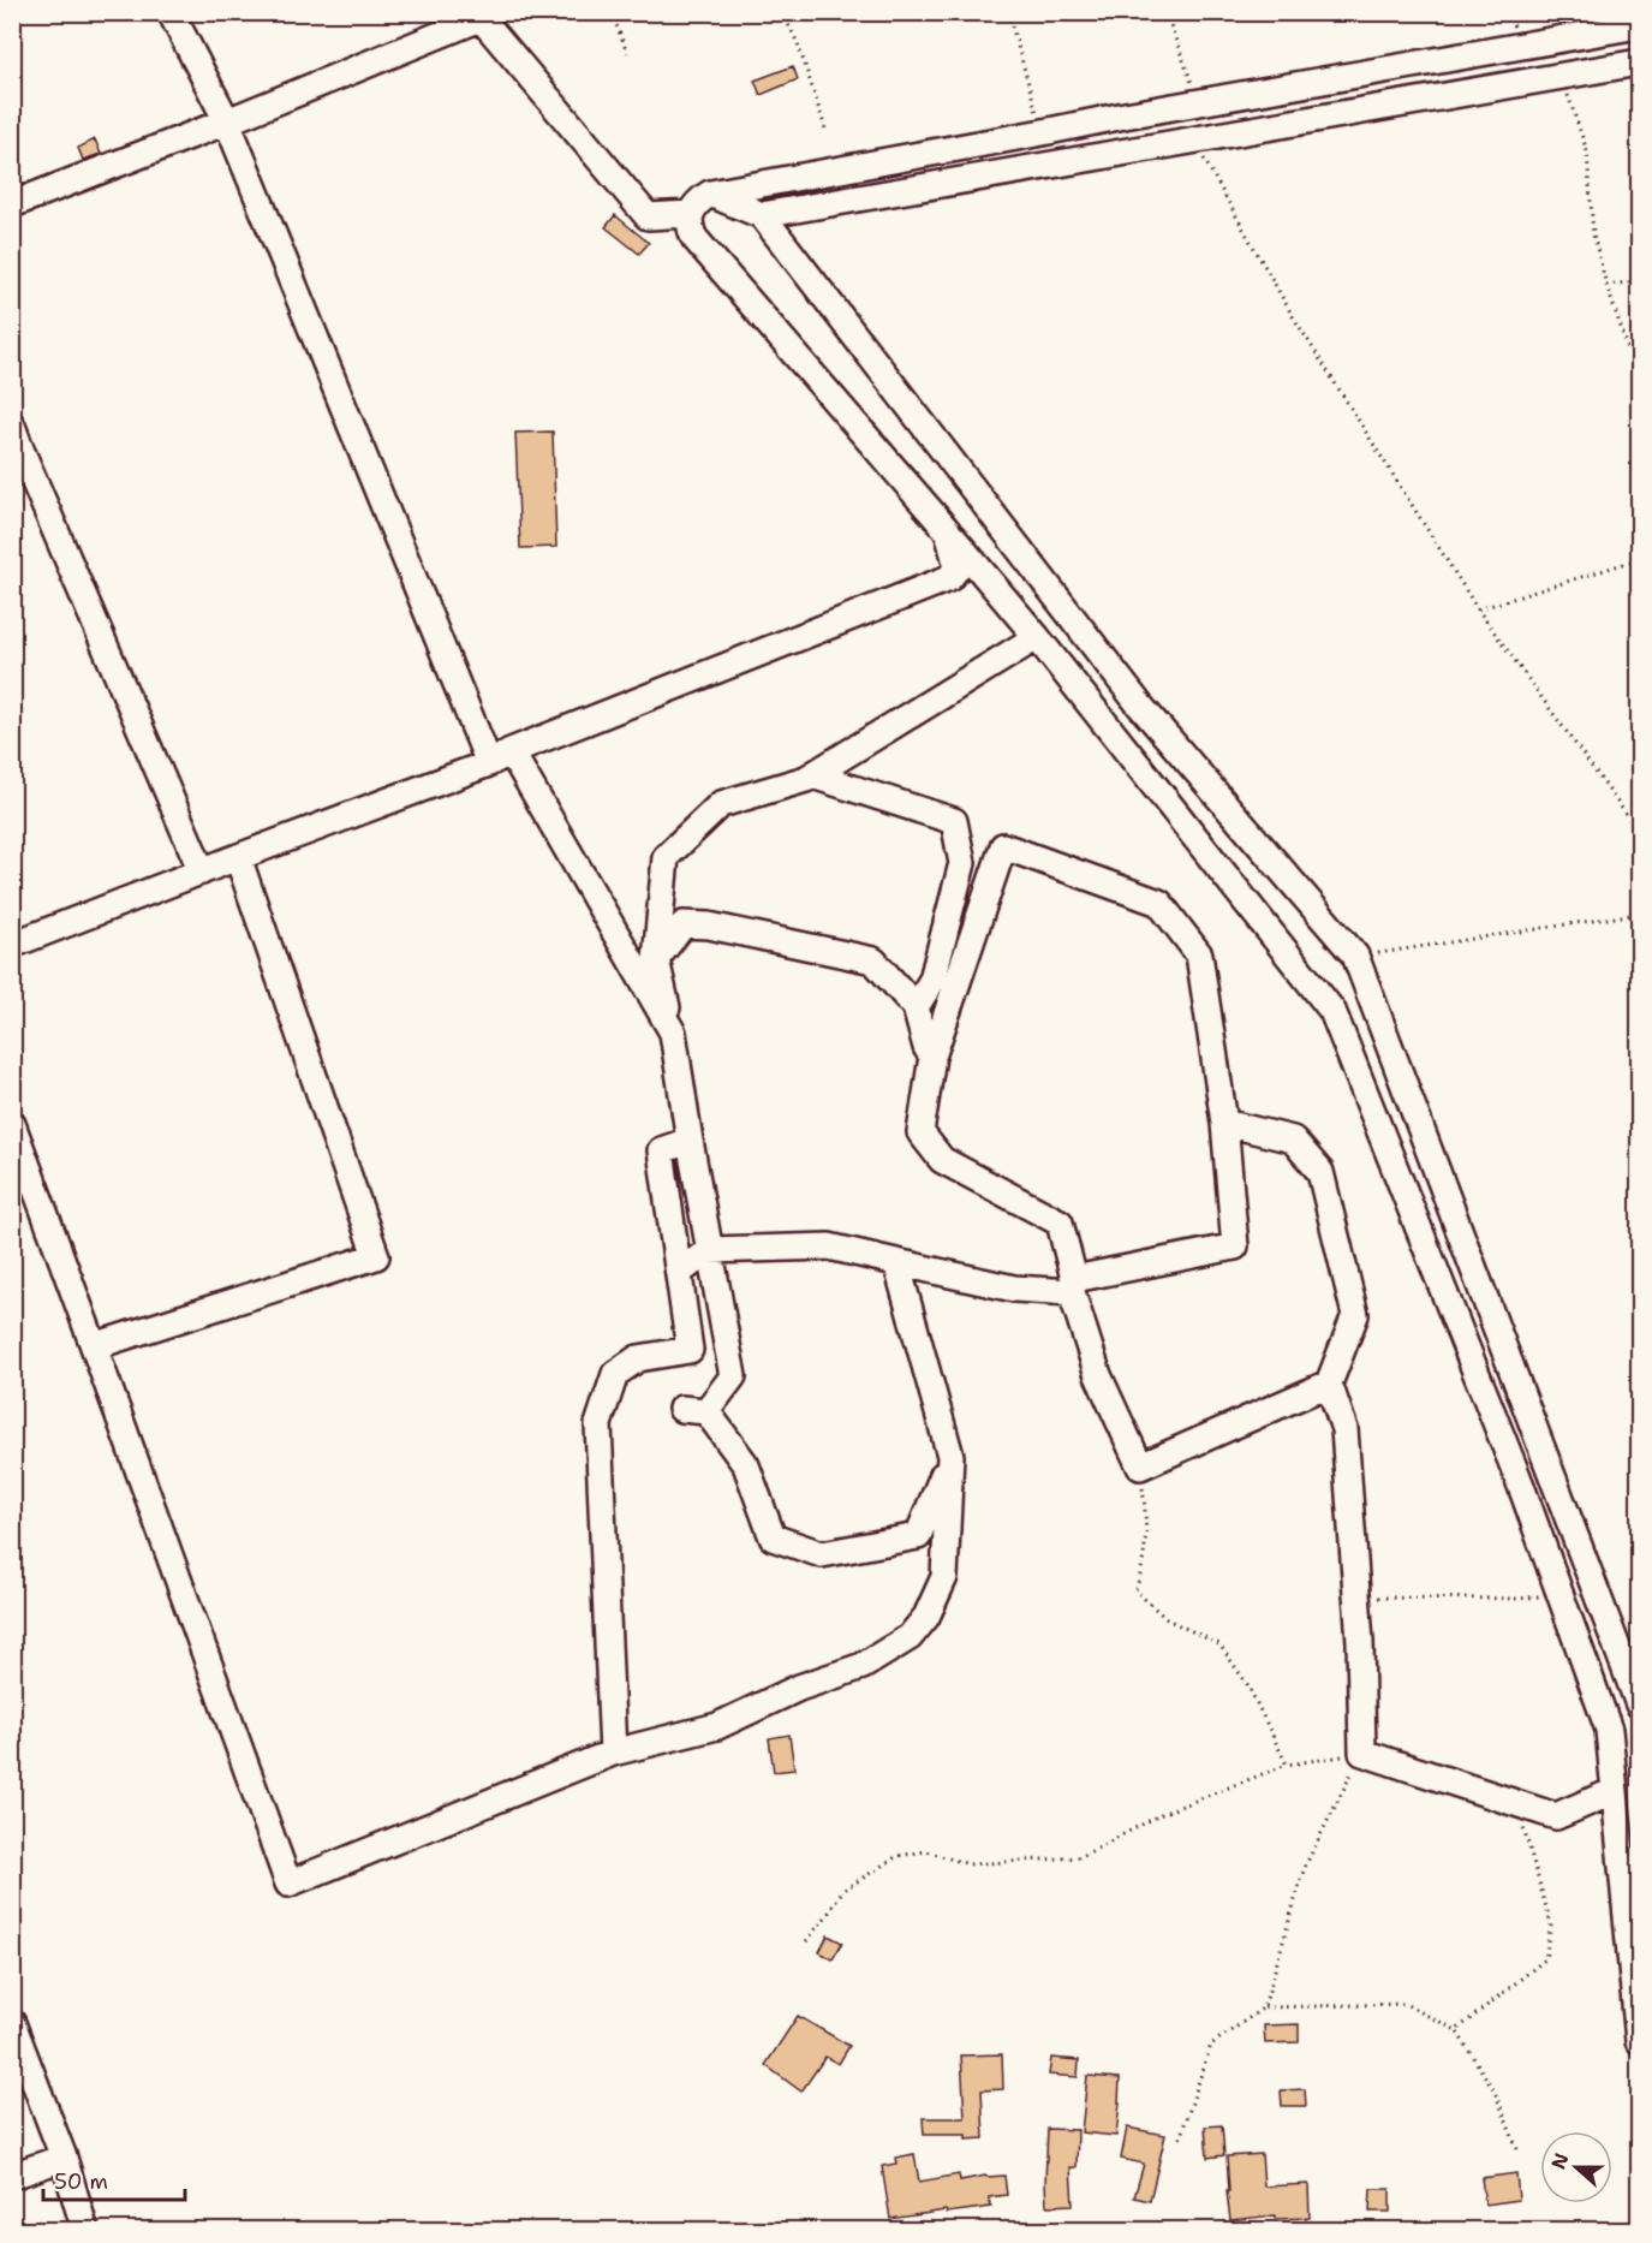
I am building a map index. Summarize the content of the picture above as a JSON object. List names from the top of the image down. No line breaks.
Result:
{"scale_bar":"50 m","north":"left"}
